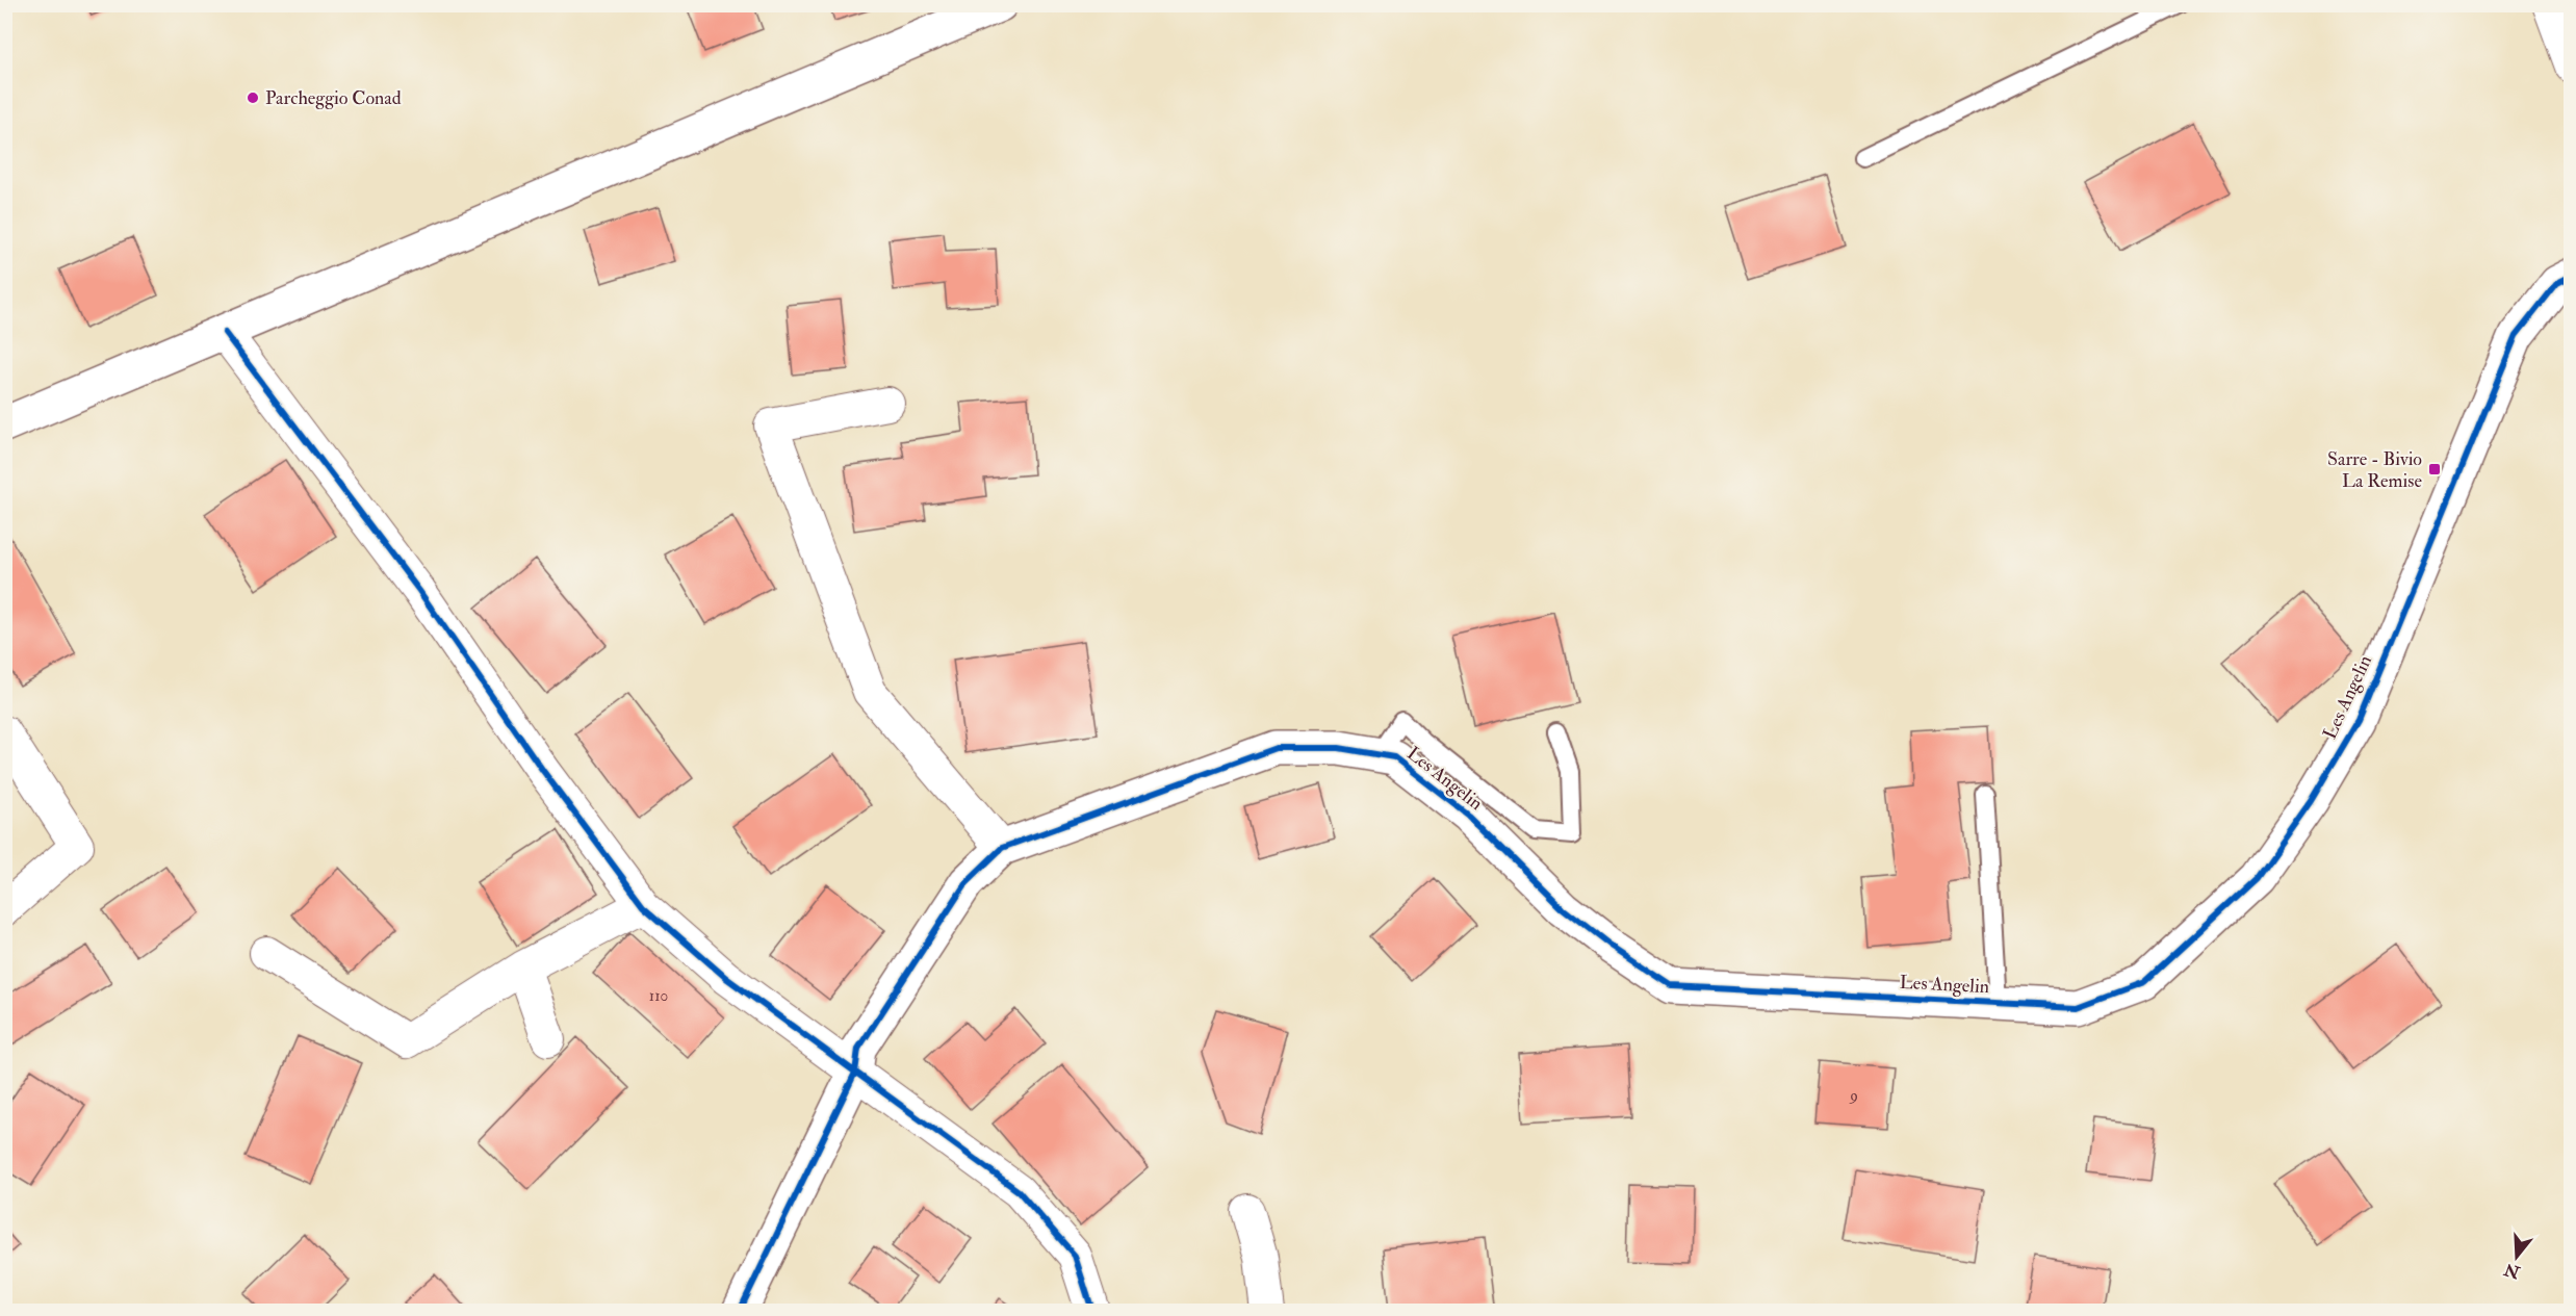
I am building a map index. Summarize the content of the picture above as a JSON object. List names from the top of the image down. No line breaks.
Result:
{"streets":{"street":["Les Angelin"]},"places":{"other":["Parcheggio Conad"],"transit":["Sarre - Bivio La Remise"]},"house_numbers":["110","9"],"north":"bottom"}
